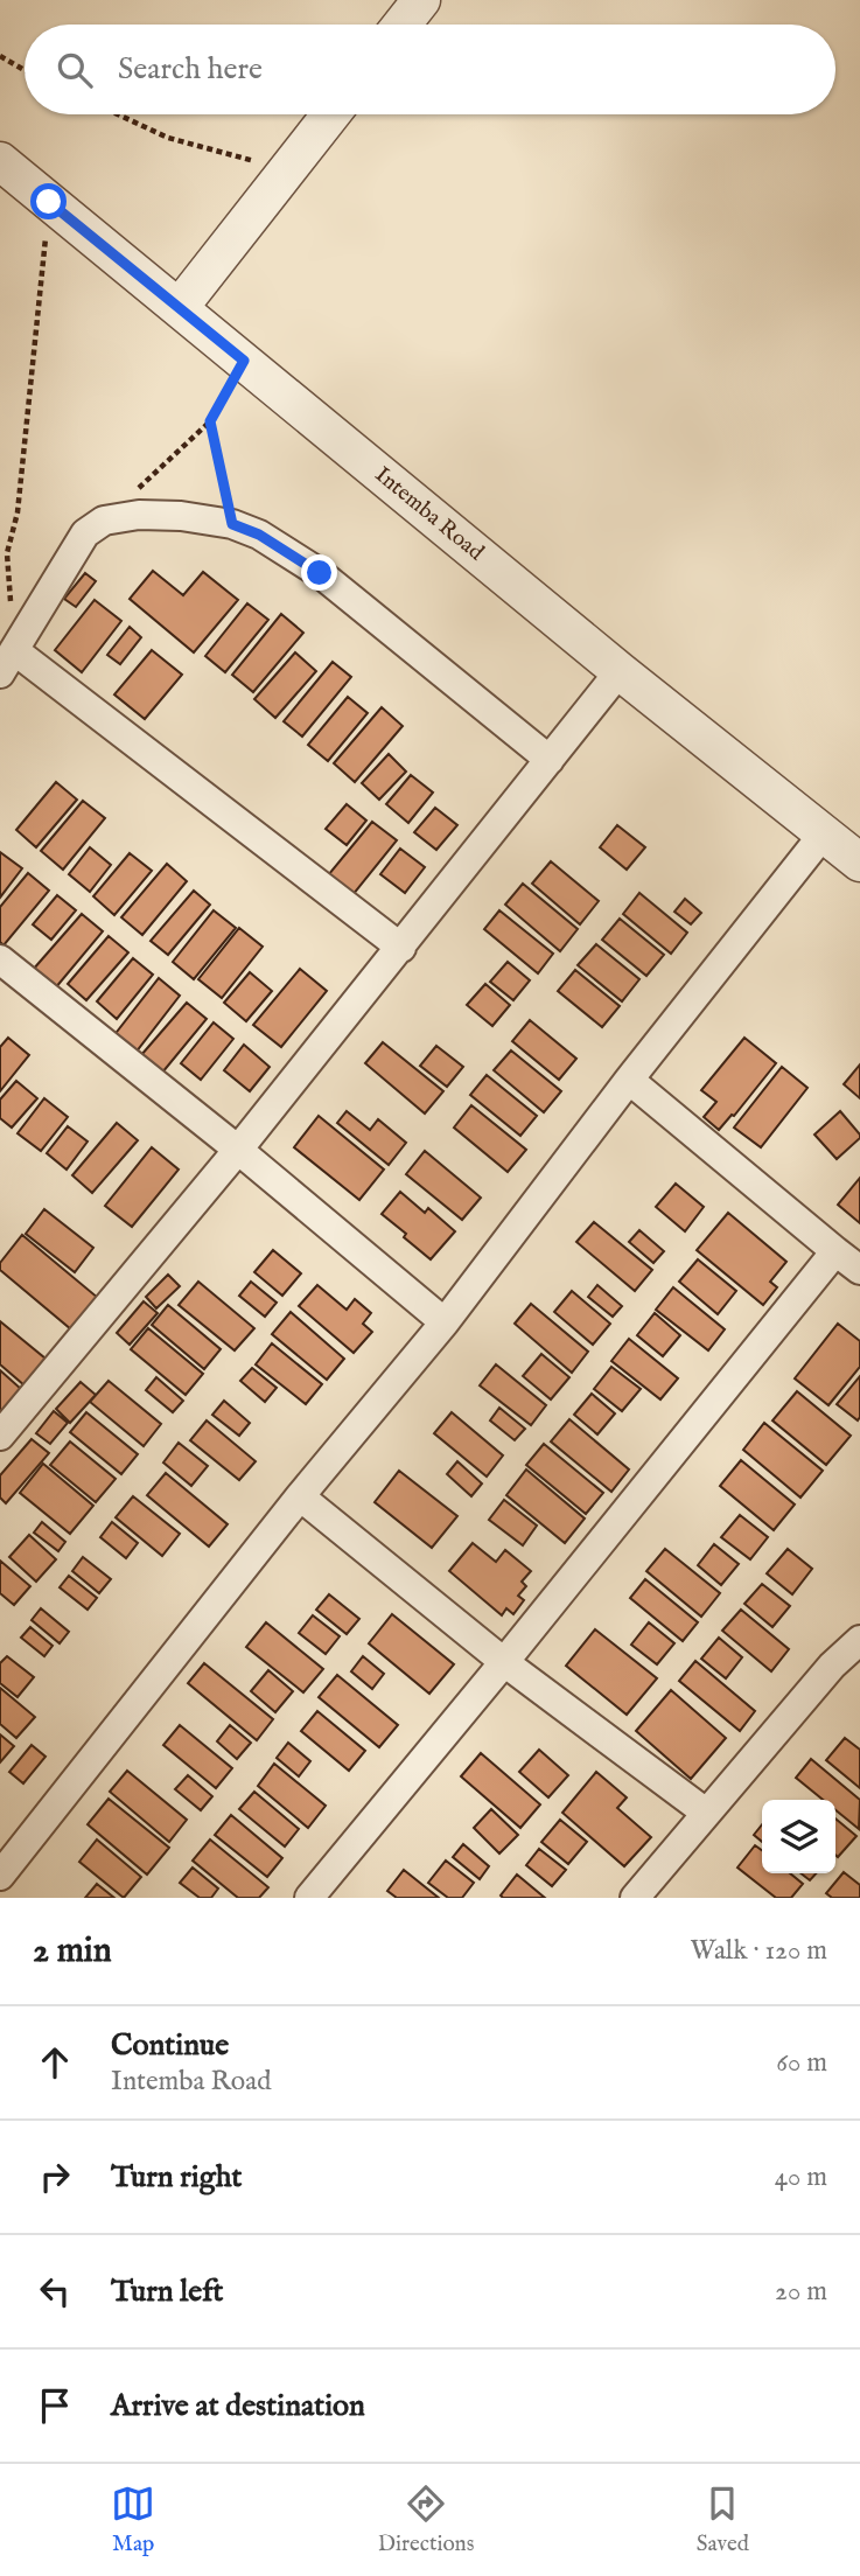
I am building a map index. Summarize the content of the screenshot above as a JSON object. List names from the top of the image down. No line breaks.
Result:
{"streets":{"street":["Intemba Road"]},"page":{"search":"Search here","heading":["2 min","Walk · 120 m"],"list":[["Continue","Intemba Road","60 m"],["Turn right","40 m"],["Turn left","20 m"],"Arrive at destination"],"nav":["Map","Directions","Saved"]}}
